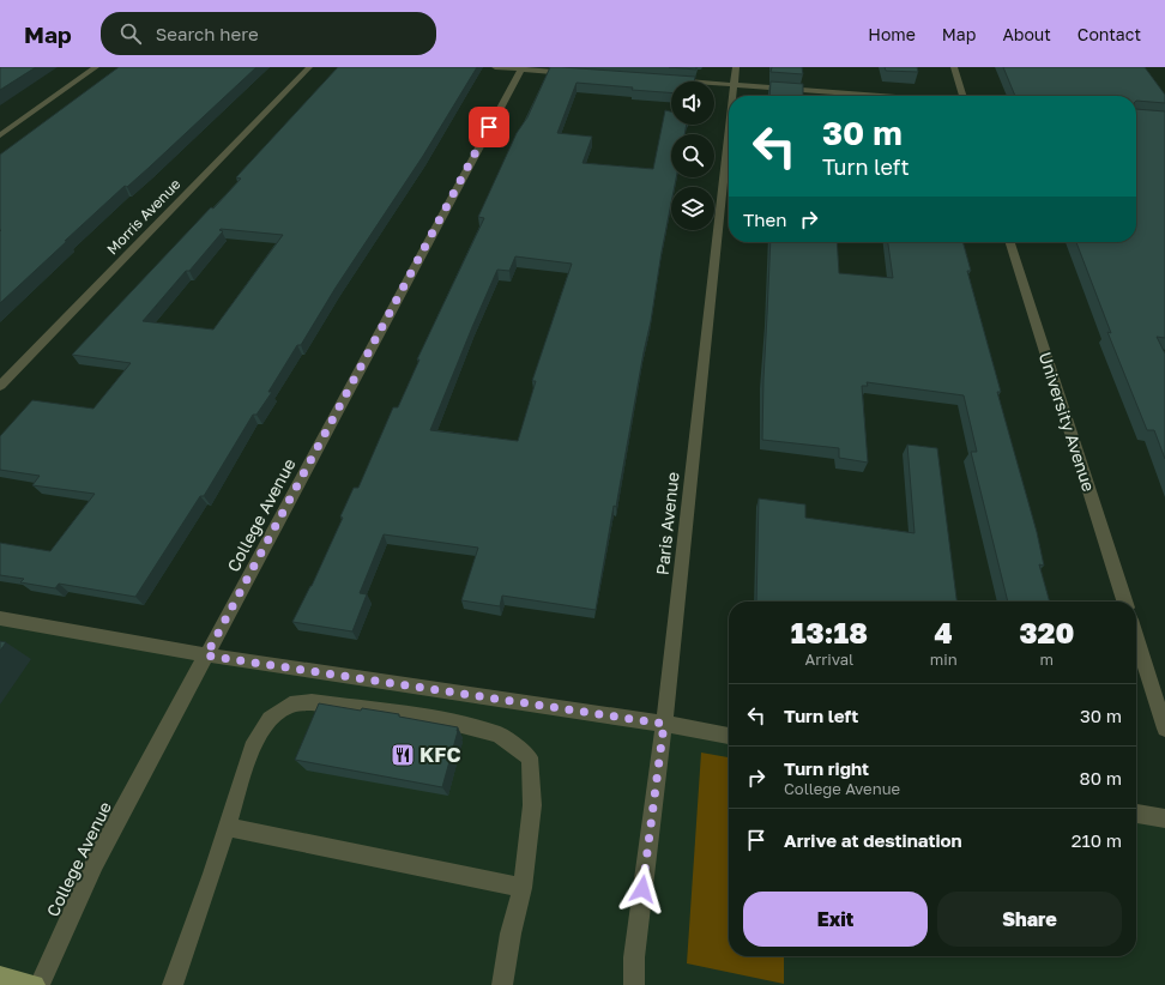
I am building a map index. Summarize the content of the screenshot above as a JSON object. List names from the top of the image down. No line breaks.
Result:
{"streets":{"street":["Morris Avenue","University Avenue","College Avenue","Paris Avenue"]},"places":{"restaurant":["KFC"]},"page":{"header":"Map","search":"Search here","nav":["Home","Map","About","Contact"],"turn":["30 m","Turn left"],"then":"Then","eta":["13:18","Arrival","4","min","320","m"],"list":[{"name":"Turn left","value":"30 m"},{"name":"Turn right","note":"College Avenue","value":"80 m"},{"name":"Arrive at destination","value":"210 m"}],"buttons":["Exit","Share"]}}
